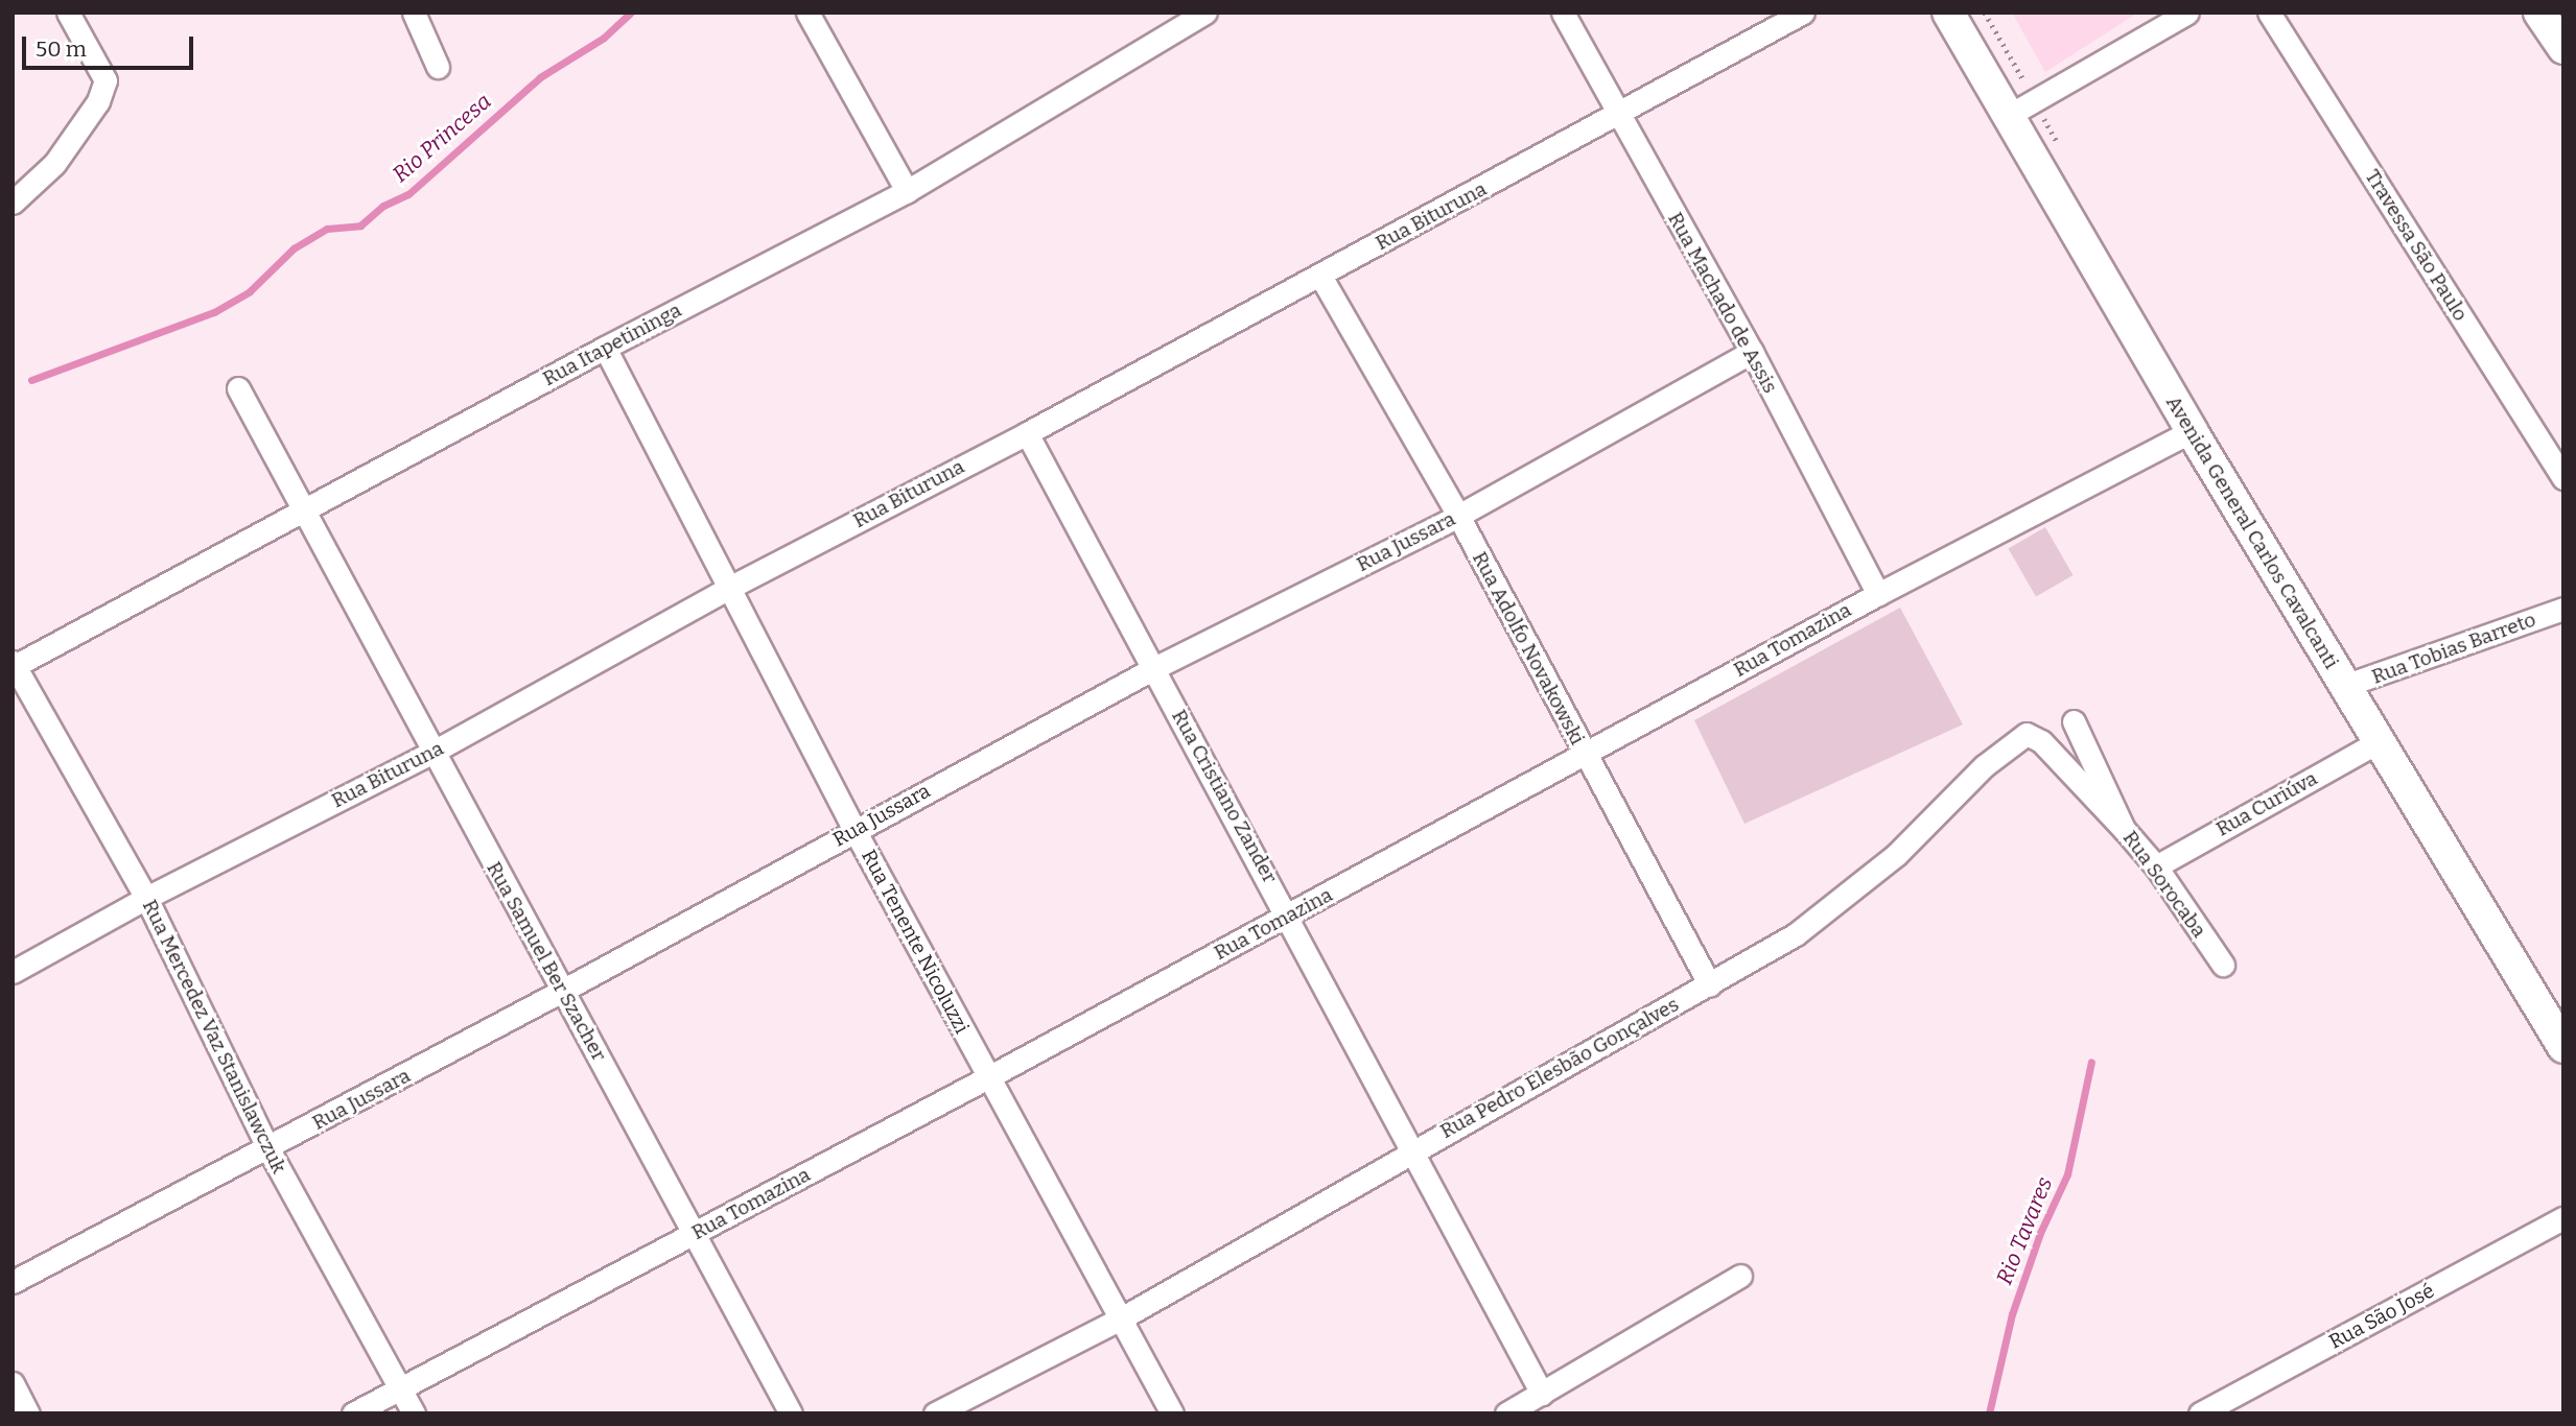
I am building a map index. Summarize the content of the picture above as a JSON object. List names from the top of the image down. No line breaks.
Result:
{"streets":{"main road":["Avenida General Carlos Cavalcanti"],"street":["Rua Bituruna","Travessa São Paulo","Rua Machado de Assis","Rua Itapetininga","Rua Jussara","Rua Tomazina","Rua Adolfo Novakowski","Rua Tobias Barreto","Rua Cristiano Zander","Rua Curiúva","Rua Sorocaba","Rua Tenente Nicoluzzi","Rua Samuel Ber Szacher","Rua Mercedez Vaz Stanislawczuk","Rua Pedro Elesbão Gonçalves","Rua São José"]},"crossings":[["Rua Bituruna","Rua Machado de Assis"],["Rua Bituruna","Rua Adolfo Novakowski"],["Rua Bituruna","Rua Cristiano Zander"],["Rua Bituruna","Rua Tenente Nicoluzzi"],["Rua Bituruna","Rua Samuel Ber Szacher"],["Rua Bituruna","Rua Mercedez Vaz Stanislawczuk"],["Rua Machado de Assis","Rua Jussara"],["Rua Machado de Assis","Rua Tomazina"],["Rua Itapetininga","Rua Tenente Nicoluzzi"],["Rua Itapetininga","Rua Samuel Ber Szacher"],["Rua Itapetininga","Rua Mercedez Vaz Stanislawczuk"],["Avenida General Carlos Cavalcanti","Rua Tomazina"],["Avenida General Carlos Cavalcanti","Rua Tobias Barreto"],["Avenida General Carlos Cavalcanti","Rua Curiúva"],["Rua Jussara","Rua Adolfo Novakowski"],["Rua Jussara","Rua Cristiano Zander"],["Rua Jussara","Rua Tenente Nicoluzzi"],["Rua Jussara","Rua Samuel Ber Szacher"],["Rua Jussara","Rua Mercedez Vaz Stanislawczuk"],["Rua Tomazina","Rua Adolfo Novakowski"],["Rua Tomazina","Rua Cristiano Zander"],["Rua Tomazina","Rua Tenente Nicoluzzi"],["Rua Tomazina","Rua Samuel Ber Szacher"],["Rua Tomazina","Rua Mercedez Vaz Stanislawczuk"],["Rua Adolfo Novakowski","Rua Pedro Elesbão Gonçalves"],["Rua Cristiano Zander","Rua Pedro Elesbão Gonçalves"],["Rua Curiúva","Rua Sorocaba"],["Rua Sorocaba","Rua Pedro Elesbão Gonçalves"],["Rua Tenente Nicoluzzi","Rua Pedro Elesbão Gonçalves"]],"water":["Rio Princesa","Rio Tavares"],"scale_bar":"50 m"}
